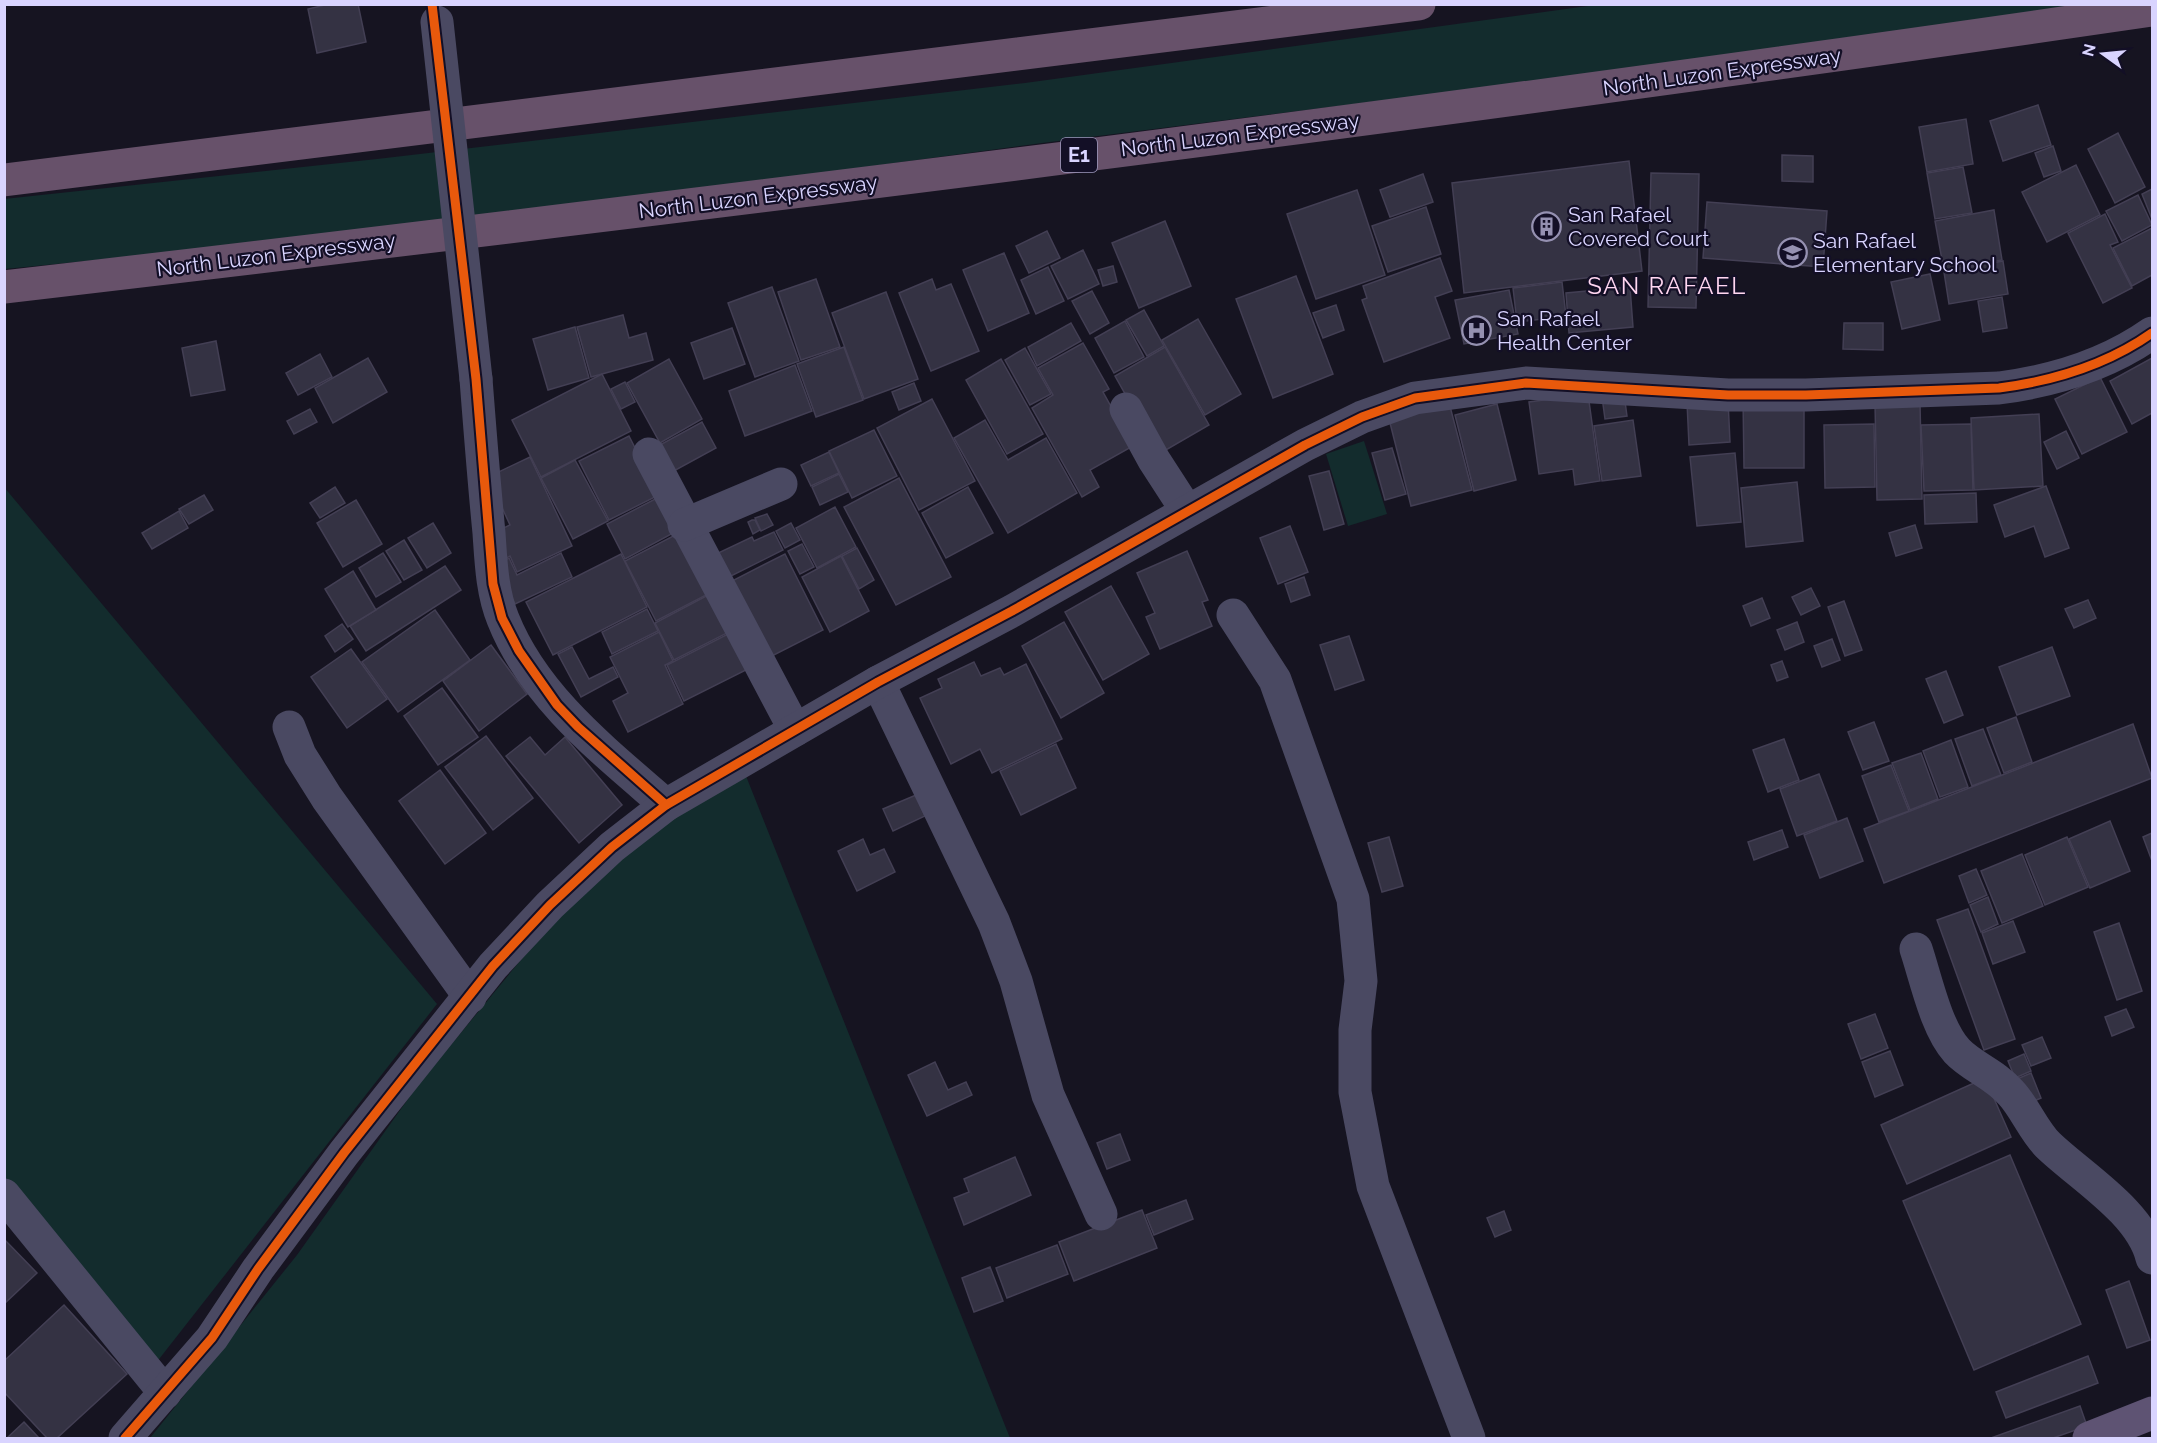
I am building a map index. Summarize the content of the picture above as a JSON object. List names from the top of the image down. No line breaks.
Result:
{"streets":{"highway":["North Luzon Expressway","E1"]},"districts":["SAN RAFAEL"],"places":{"building":["San Rafael Covered Court"],"school or university":["San Rafael Elementary School"],"hospital":["San Rafael Health Center"]},"north":"left"}
